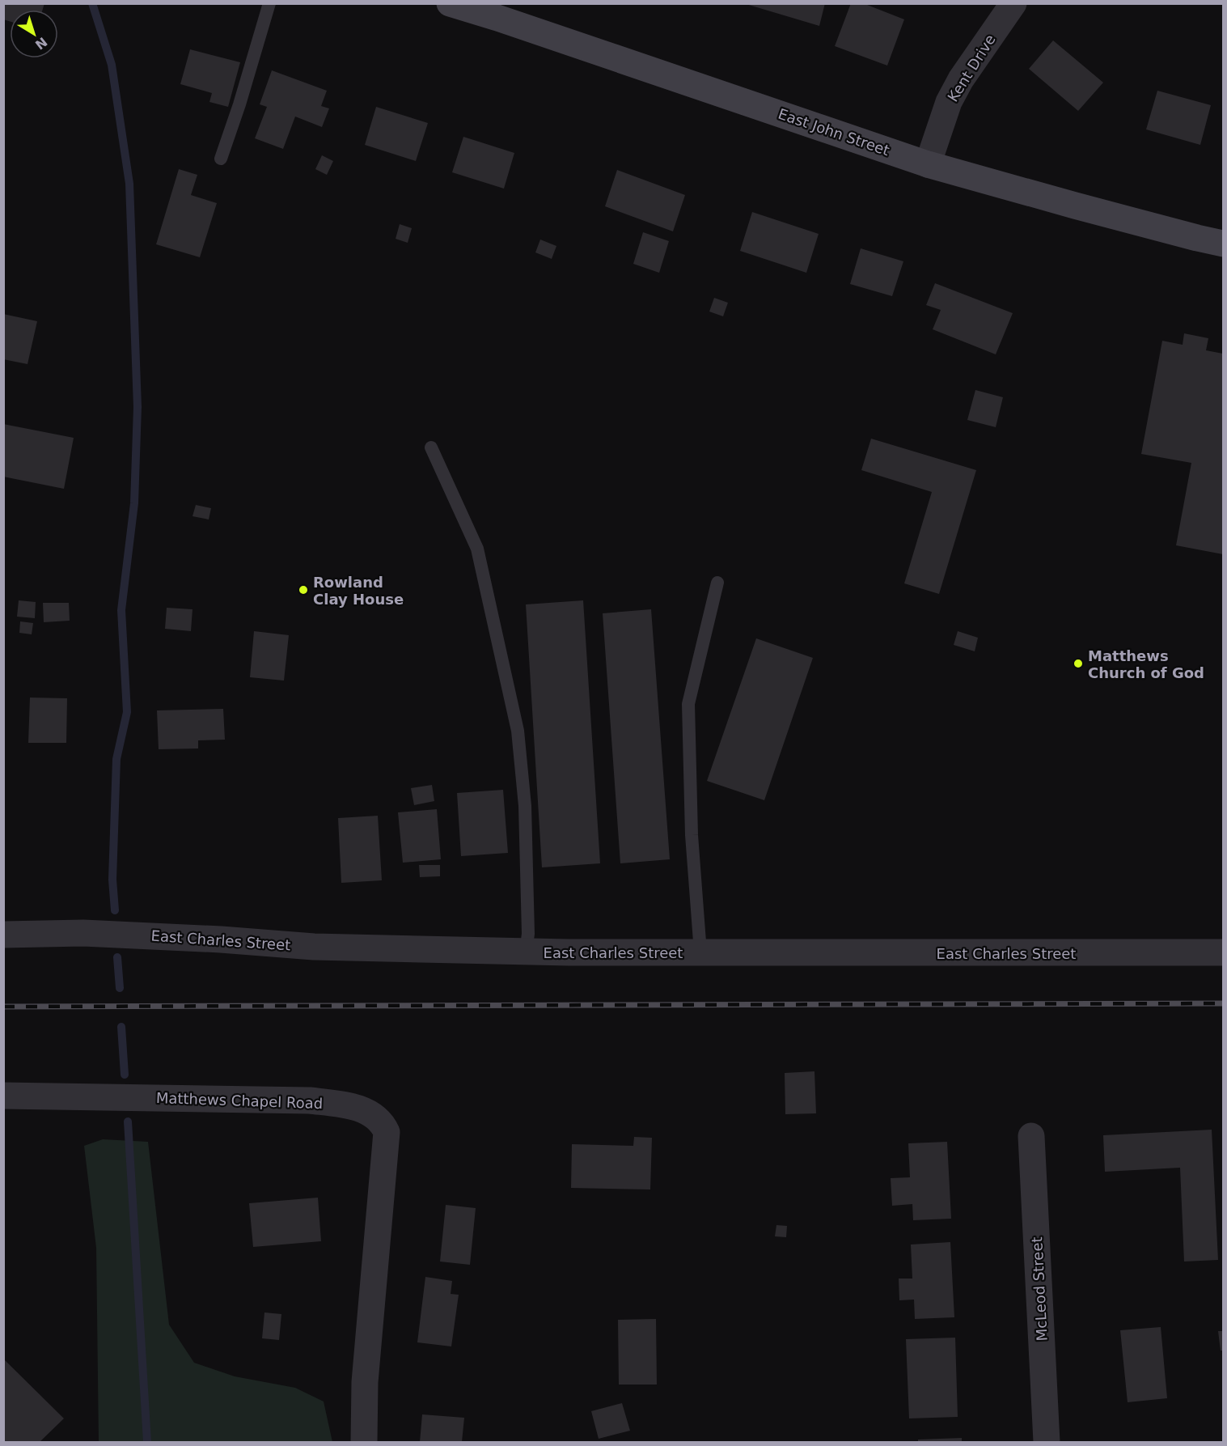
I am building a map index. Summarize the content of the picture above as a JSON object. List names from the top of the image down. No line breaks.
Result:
{"streets":{"main road":["East John Street"],"street":["Kent Drive","East Charles Street","Matthews Chapel Road","McLeod Street"]},"crossings":[["Kent Drive","East John Street"]],"places":["Rowland Clay House","Matthews Church of God"],"north":"bottom right"}
